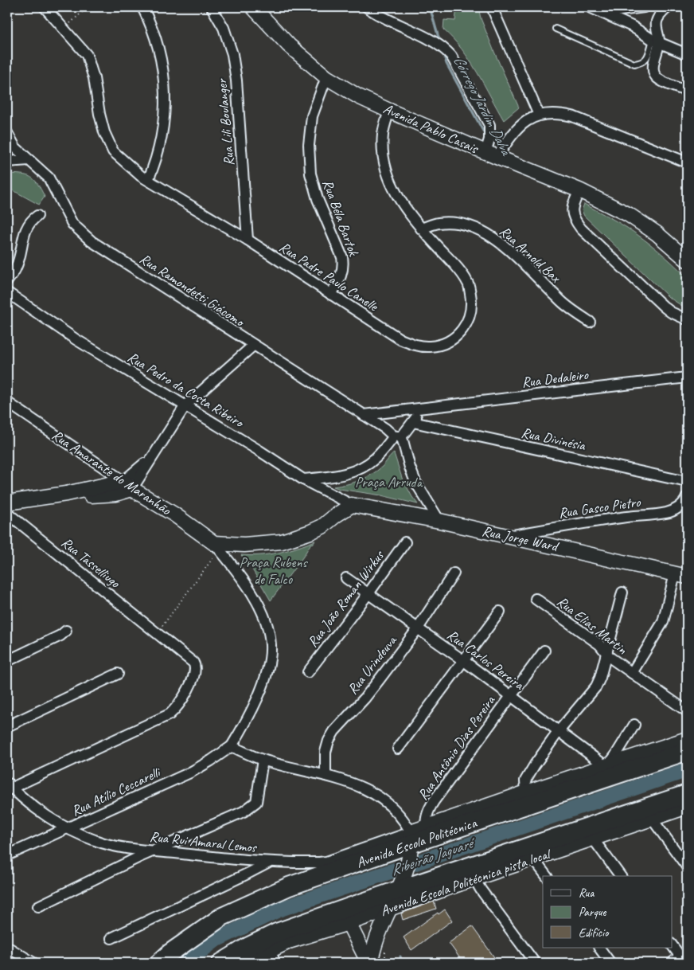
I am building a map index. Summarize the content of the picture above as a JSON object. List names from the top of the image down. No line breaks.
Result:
{"streets":{"highway":["Avenida Escola Politécnica"],"street":["Rua Lili Boulanger","Avenida Pablo Casais","Rua Béla Bartok","Rua Arnold Bax","Rua Padre Paulo Canelle","Rua Ramondetti Giácomo","Rua Dedaleiro","Rua Pedro da Costa Ribeiro","Rua Divinésia","Rua Amarante do Maranhão","Rua Gasco Pietro","Rua Jorge Ward","Rua Tasselliugo","Rua João Roman Wirkus","Rua Elias Martin","Rua Carlos Pereira","Rua Urindeuva","Rua Antônio Dias Pereira","Rua Atílio Ceccarelli","Rua Rui Amaral Lemos","Avenida Escola Politécnica pista local"]},"crossings":[["Rua Lili Boulanger","Rua Padre Paulo Canelle"],["Avenida Pablo Casais","Rua Béla Bartok"],["Avenida Pablo Casais","Rua Padre Paulo Canelle"],["Rua Béla Bartok","Rua Padre Paulo Canelle"],["Rua Arnold Bax","Rua Padre Paulo Canelle"],["Rua Ramondetti Giácomo","Rua Dedaleiro"],["Rua Pedro da Costa Ribeiro","Rua Jorge Ward"],["Rua Gasco Pietro","Rua Jorge Ward"],["Rua Tasselliugo","Rua Rui Amaral Lemos"],["Rua João Roman Wirkus","Rua Carlos Pereira"],["Rua Carlos Pereira","Rua Urindeuva"],["Rua Carlos Pereira","Rua Antônio Dias Pereira"],["Rua Carlos Pereira","Avenida Escola Politécnica"],["Rua Antônio Dias Pereira","Avenida Escola Politécnica"],["Rua Atílio Ceccarelli","Rua Rui Amaral Lemos"],["Rua Rui Amaral Lemos","Avenida Escola Politécnica"]],"water":["Córrego Jardim Dalva","Ribeirão Jaguaré"],"parks":["Praça Arruda","Praça Rubens de Falco"],"legend":["Rua","Parque","Edifício"]}
